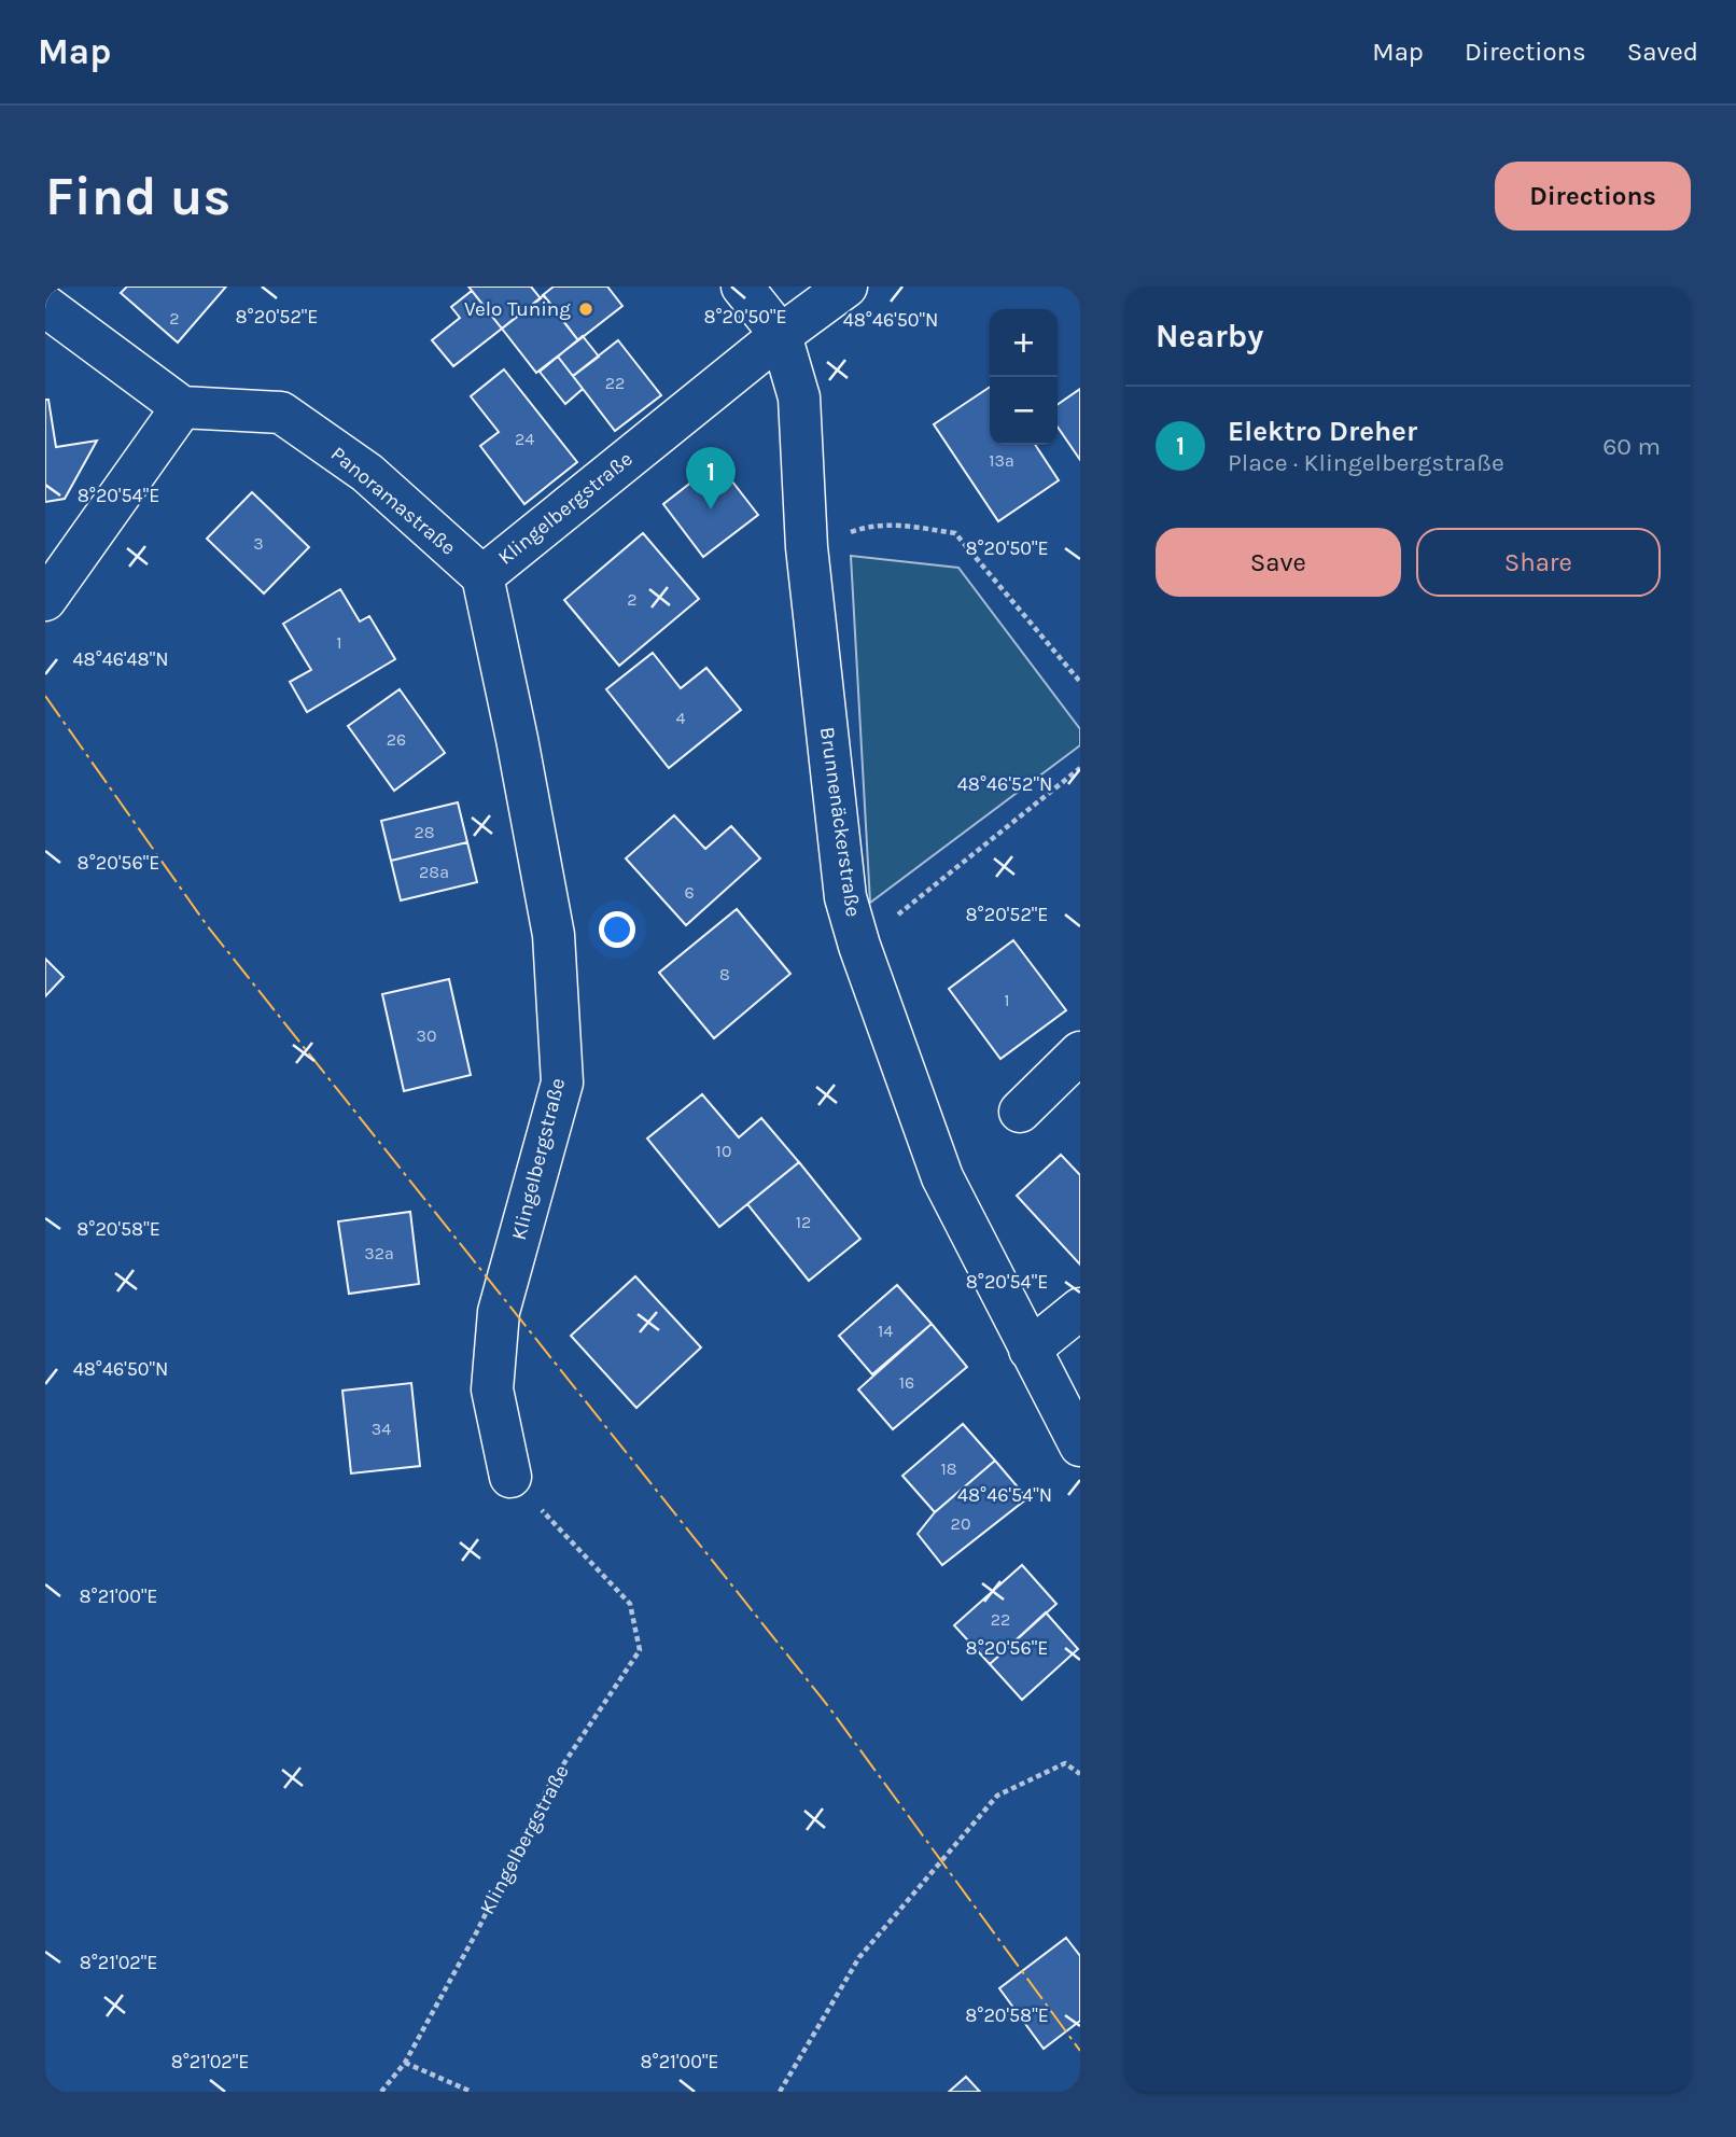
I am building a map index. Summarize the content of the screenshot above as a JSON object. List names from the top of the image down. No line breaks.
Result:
{"streets":{"street":["Panoramastraße","Klingelbergstraße","Brunnenäckerstraße"]},"crossings":[["Panoramastraße","Klingelbergstraße"],["Klingelbergstraße","Brunnenäckerstraße"]],"places":["Velo Tuning"],"house_numbers":["2","22","24","13a","3","2","1","4","26","28","28a","6","8","1","30","10","12","32a","14","16","34","18","20","22"],"page":{"header":"Map","nav":["Map","Directions","Saved"],"buttons":["Directions",["Save","Share"]],"title":"Find us","heading":"Nearby","map_buttons":["+","−"],"list":[{"mark":"1","name":"Elektro Dreher","note":"Place · Klingelbergstraße","value":"60 m"}],"pins":"1"},"coordinates":["8°20'52\"E","8°20'50\"E","48°46'50\"N","8°20'54\"E","48°46'48\"N","48°46'52\"N","8°20'56\"E","8°20'58\"E","48°46'54\"N","8°21'00\"E","8°21'02\"E"]}
